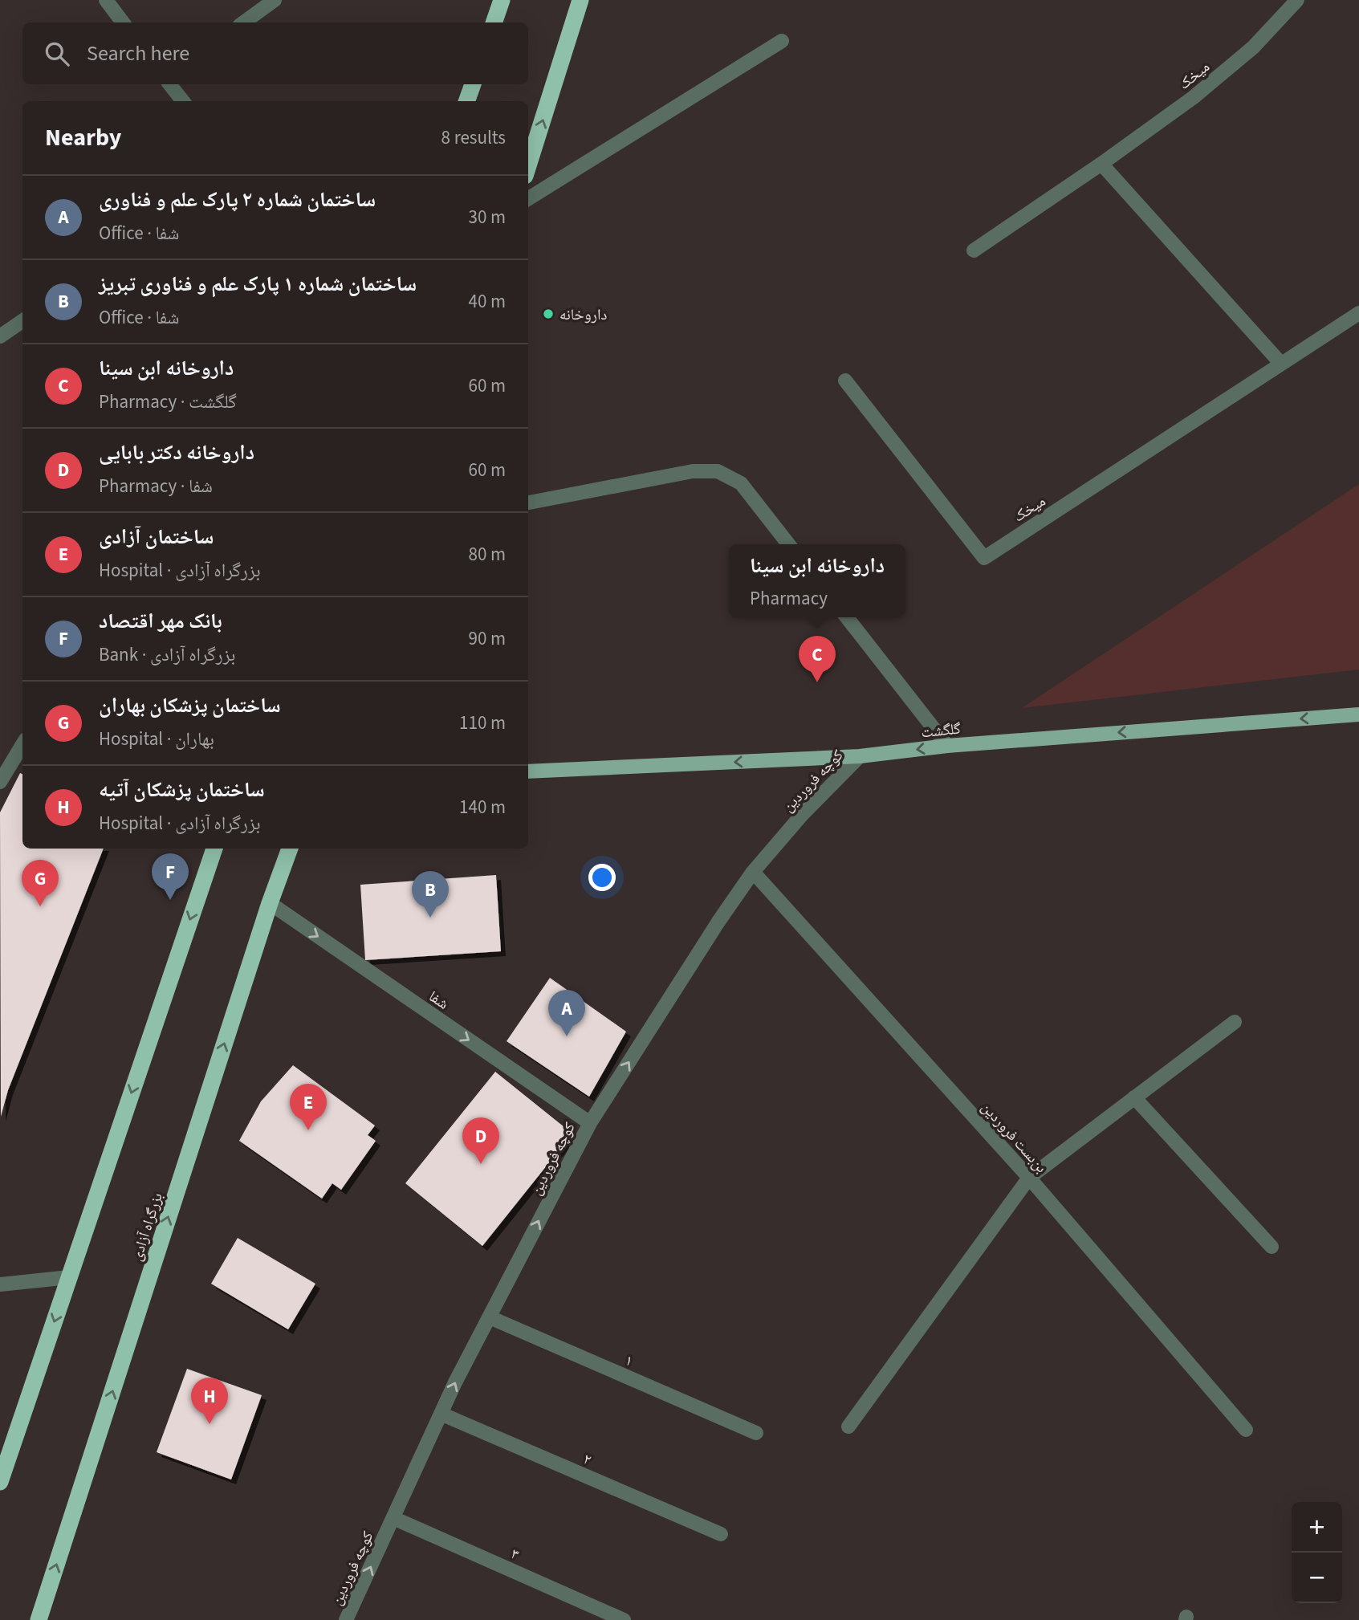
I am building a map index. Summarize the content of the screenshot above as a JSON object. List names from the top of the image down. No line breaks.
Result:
{"streets":{"highway":["بزرگراه آزادی"],"main road":["گلگشت"],"street":["میخک","کوچه فروردین","شفا","بن‌بست فروردین","۱","۲","۳"]},"crossings":[["گلگشت","کوچه فروردین"],["کوچه فروردین","شفا"],["کوچه فروردین","بن‌بست فروردین"],["کوچه فروردین","۱"],["کوچه فروردین","۲"],["کوچه فروردین","۳"],["شفا","بزرگراه آزادی"]],"one_way":["گلگشت","کوچه فروردین","شفا"],"places":["داروخانه"],"page":{"search":"Search here","heading":["Nearby","8 results"],"list":[{"mark":"A","name":"ساختمان شماره ۲ پارک علم و فناوری","note":"Office · شفا","value":"30 m"},{"mark":"B","name":"ساختمان شماره ۱ پارک علم و فناوری تبریز","note":"Office · شفا","value":"40 m"},{"mark":"C","name":"داروخانه ابن سینا","note":"Pharmacy · گلگشت","value":"60 m"},{"mark":"D","name":"داروخانه دکتر بابایی","note":"Pharmacy · شفا","value":"60 m"},{"mark":"E","name":"ساختمان آزادی","note":"Hospital · بزرگراه آزادی","value":"80 m"},{"mark":"F","name":"بانک مهر اقتصاد","note":"Bank · بزرگراه آزادی","value":"90 m"},{"mark":"G","name":"ساختمان پزشکان بهاران","note":"Hospital · بهاران","value":"110 m"},{"mark":"H","name":"ساختمان پزشکان آتیه","note":"Hospital · بزرگراه آزادی","value":"140 m"}],"popup":["داروخانه ابن سینا","Pharmacy"],"pins":["C","F","G","B","A","E","D","H"],"map_buttons":["+","−"]}}
